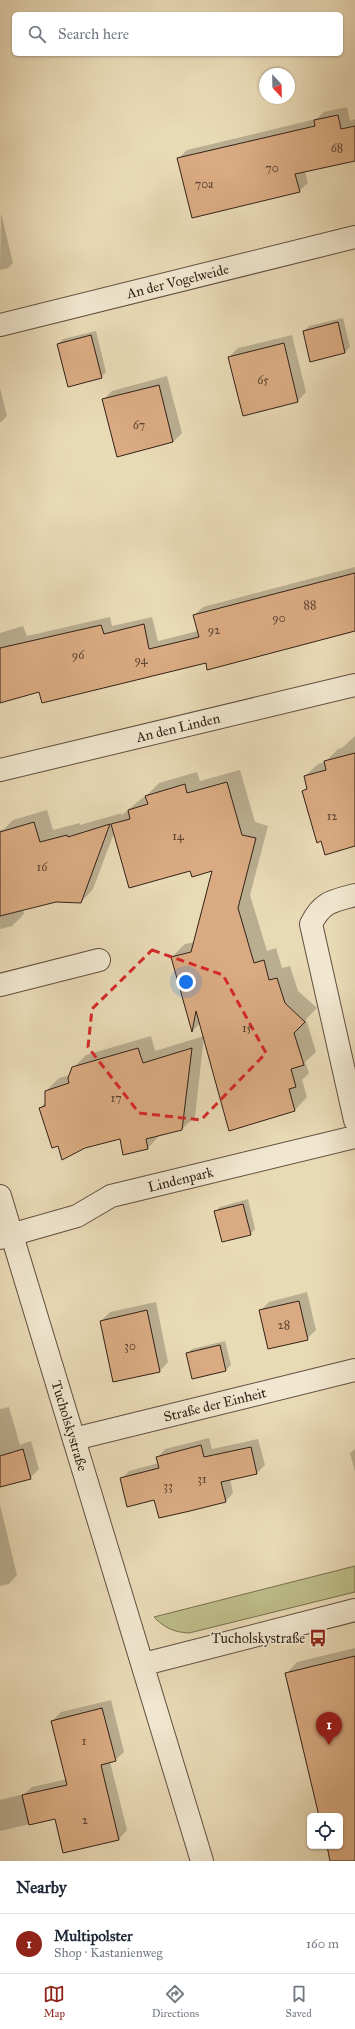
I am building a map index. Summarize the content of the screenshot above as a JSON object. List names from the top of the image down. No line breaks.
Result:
{"streets":{"street":["An der Vogelweide","An den Linden","Lindenpark","Straße der Einheit","Tucholskystraße"]},"crossings":[["Lindenpark","Tucholskystraße"],["Straße der Einheit","Tucholskystraße"]],"places":{"bus stop":["Tucholskystraße"]},"house_numbers":["68","70","70a","65","67","88","90","92","96","94","12","14","16","15","17","28","30","31","33","1","2"],"north":"bottom","page":{"search":"Search here","pins":"1","heading":"Nearby","list":[{"mark":"1","name":"Multipolster","note":"Shop · Kastanienweg","value":"160 m"}],"nav":["Map","Directions","Saved"]}}
